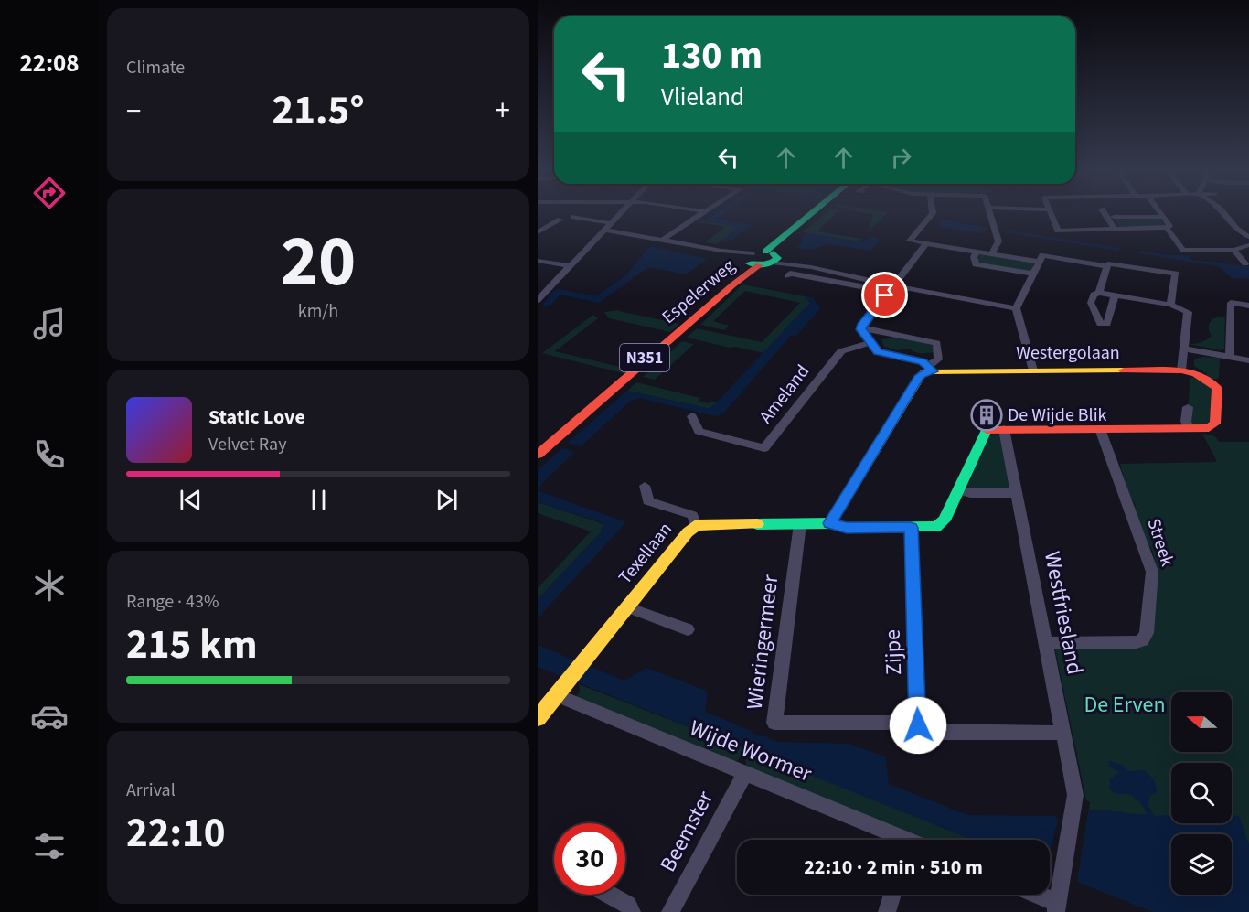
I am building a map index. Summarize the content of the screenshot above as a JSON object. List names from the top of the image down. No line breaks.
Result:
{"streets":{"street":["Espelerweg","Westergolaan","N351","Ameland","Streek","Texellaan","Westfriesland","Wieringermeer","Zijpe","Wijde Wormer","Beemster"]},"crossings":[["Streek","Westfriesland"],["Texellaan","Wieringermeer"],["Texellaan","Zijpe"],["Texellaan","Wijde Wormer"],["Wieringermeer","Zijpe"],["Wijde Wormer","Beemster"]],"parks":["De Erven"],"places":{"building":["De Wijde Blik"]},"north":"left","page":{"tabs":"22:08","tile":["Climate",["20","km/h"],["Range · 43%","215 km"],["Arrival","22:10"]],"turn":["130 m","Vlieland"],"heat":["−","21.5°","+"],"song":["Static Love","Velvet Ray"],"limit":"30","trip":"22:10 · 2 min · 510 m"}}
